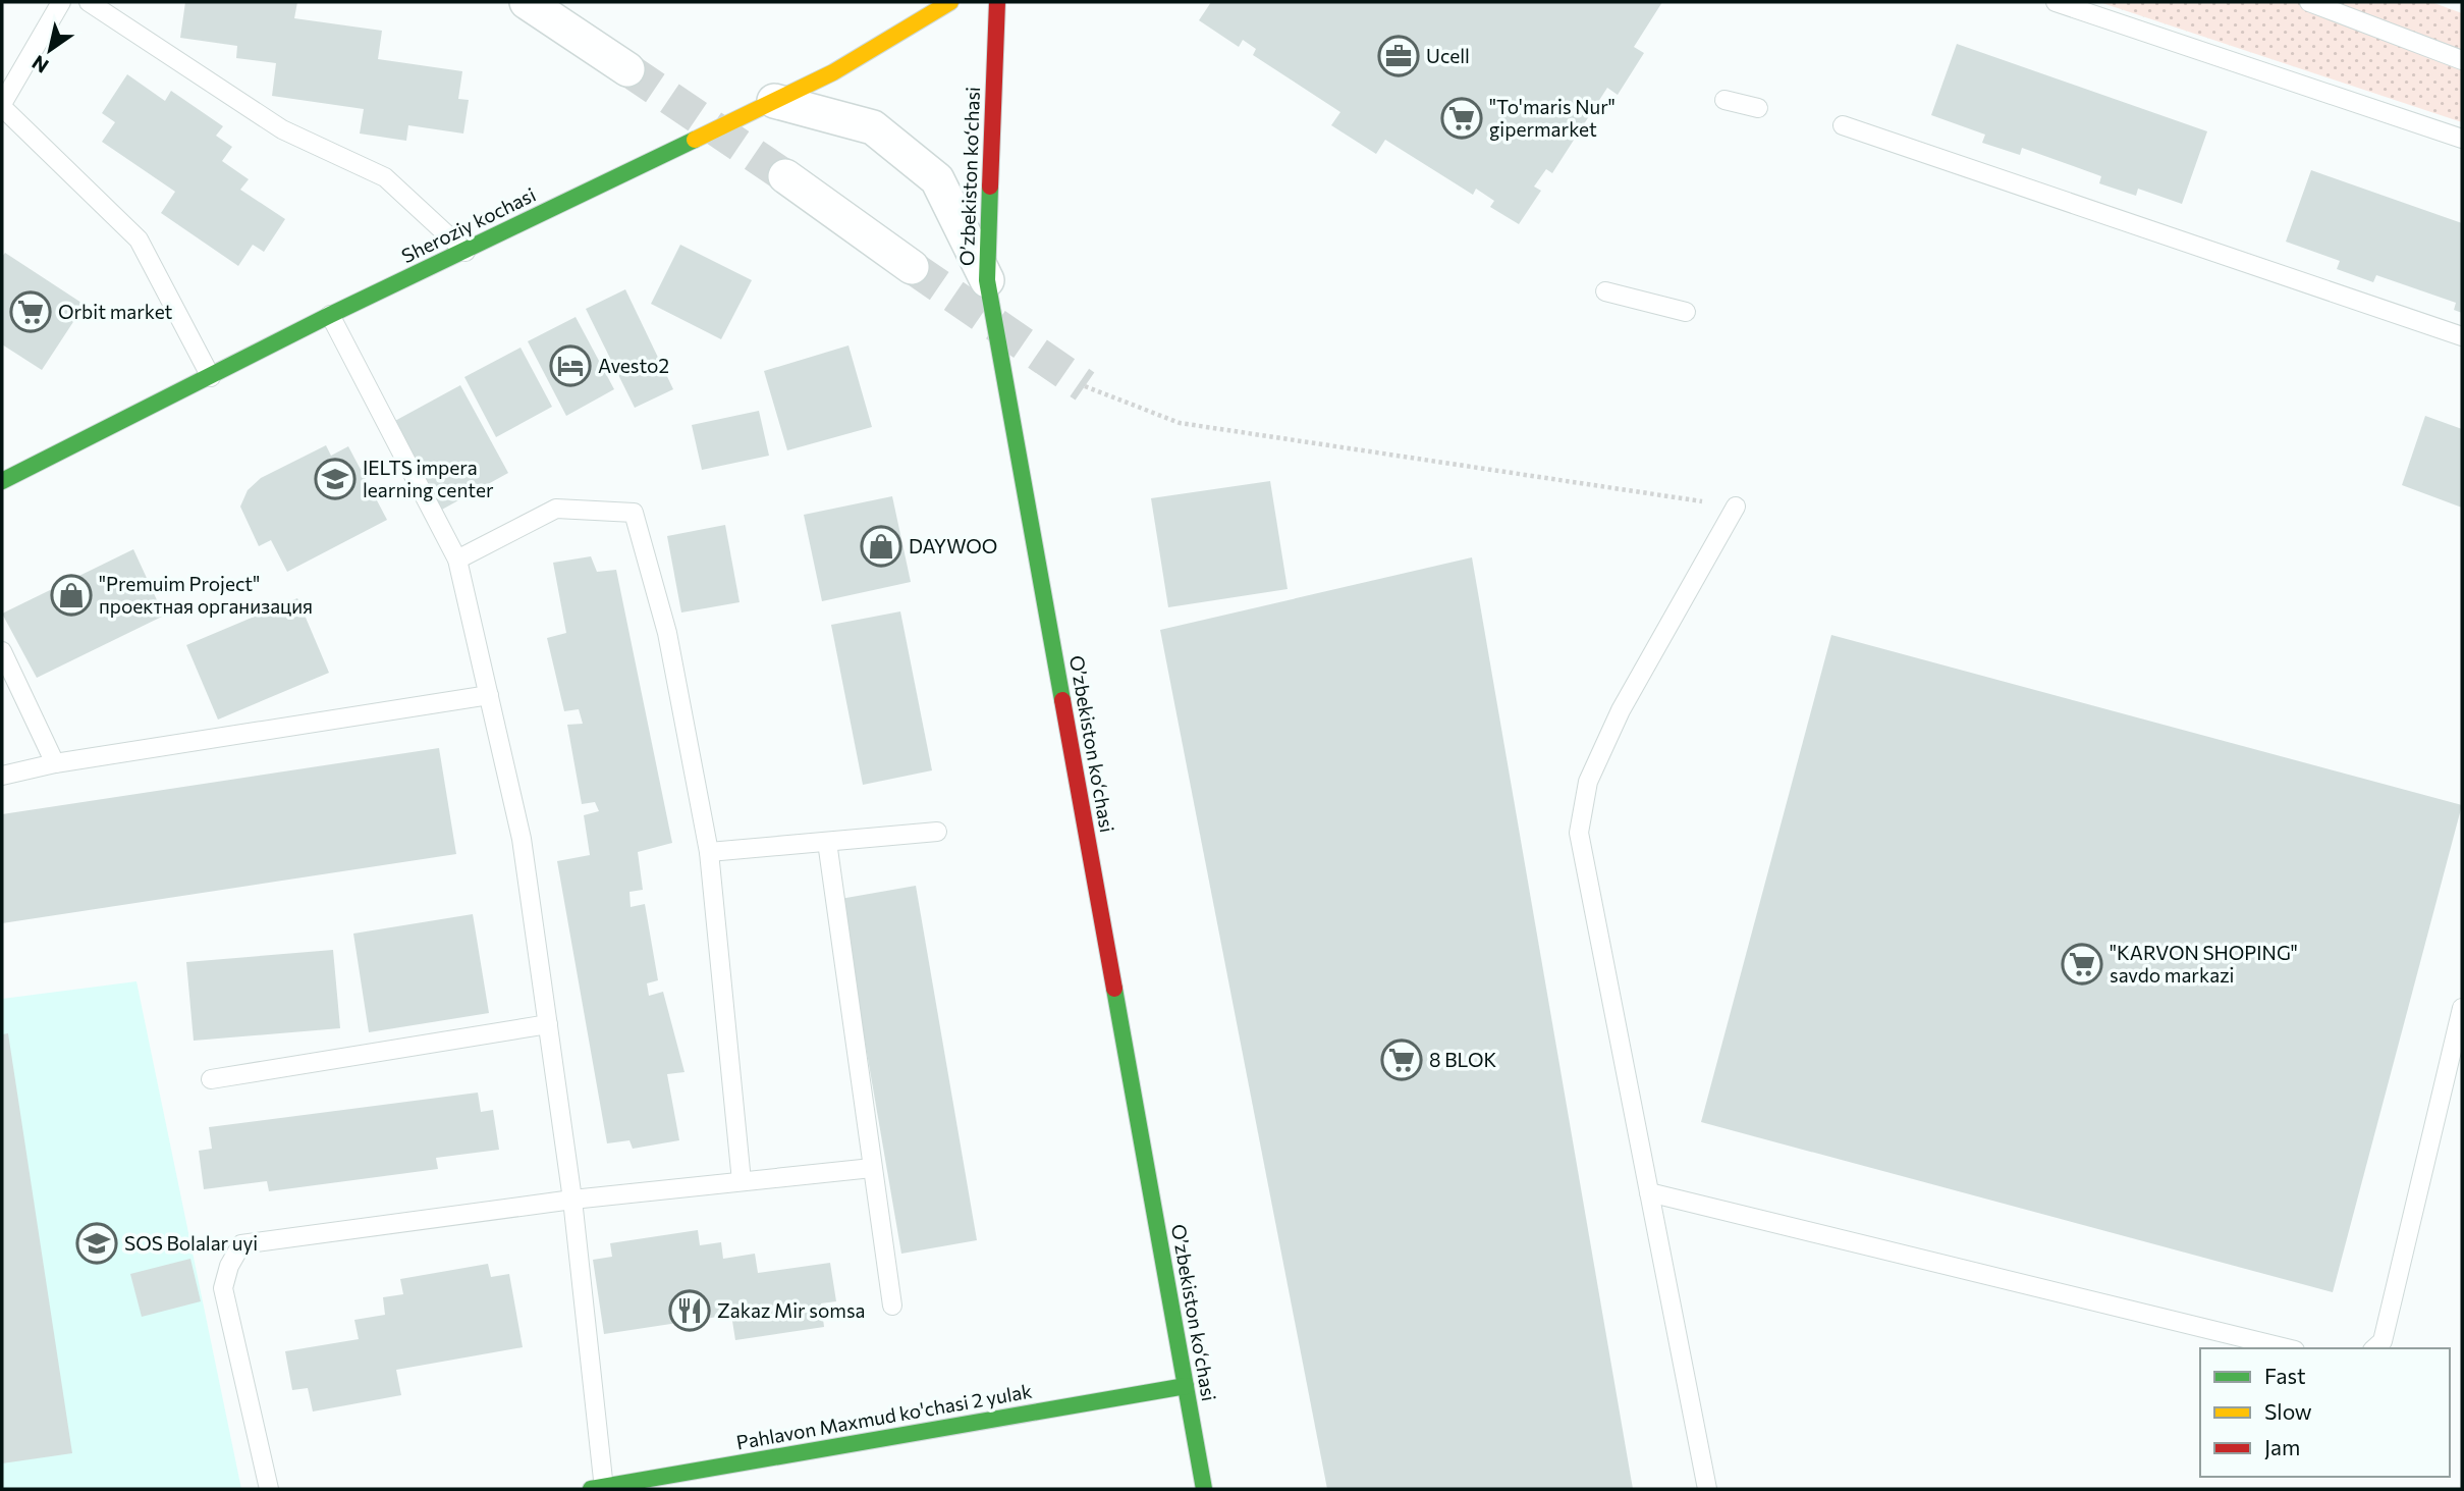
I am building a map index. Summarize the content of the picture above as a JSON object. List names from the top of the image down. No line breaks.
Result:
{"streets":{"street":["O’zbekiston ko‘chasi","Sheroziy kochasi","Pahlavon Maxmud ko'chasi 2 yulak"]},"crossings":[["O’zbekiston ko‘chasi","Pahlavon Maxmud ko'chasi 2 yulak"]],"places":{"office":["Ucell"],"supermarket":["\"To'maris Nur\" gipermarket","Orbit market","\"KARVON SHOPING\" savdo markazi","8 BLOK"],"hotel":["Avesto2"],"school or university":["IELTS impera learning center","SOS Bolalar uyi"],"shop":["DAYWOO","\"Premuim Project\" проектная организация"],"restaurant":["Zakaz Mir somsa"]},"legend":["Fast","Slow","Jam"],"north":"bottom left"}
